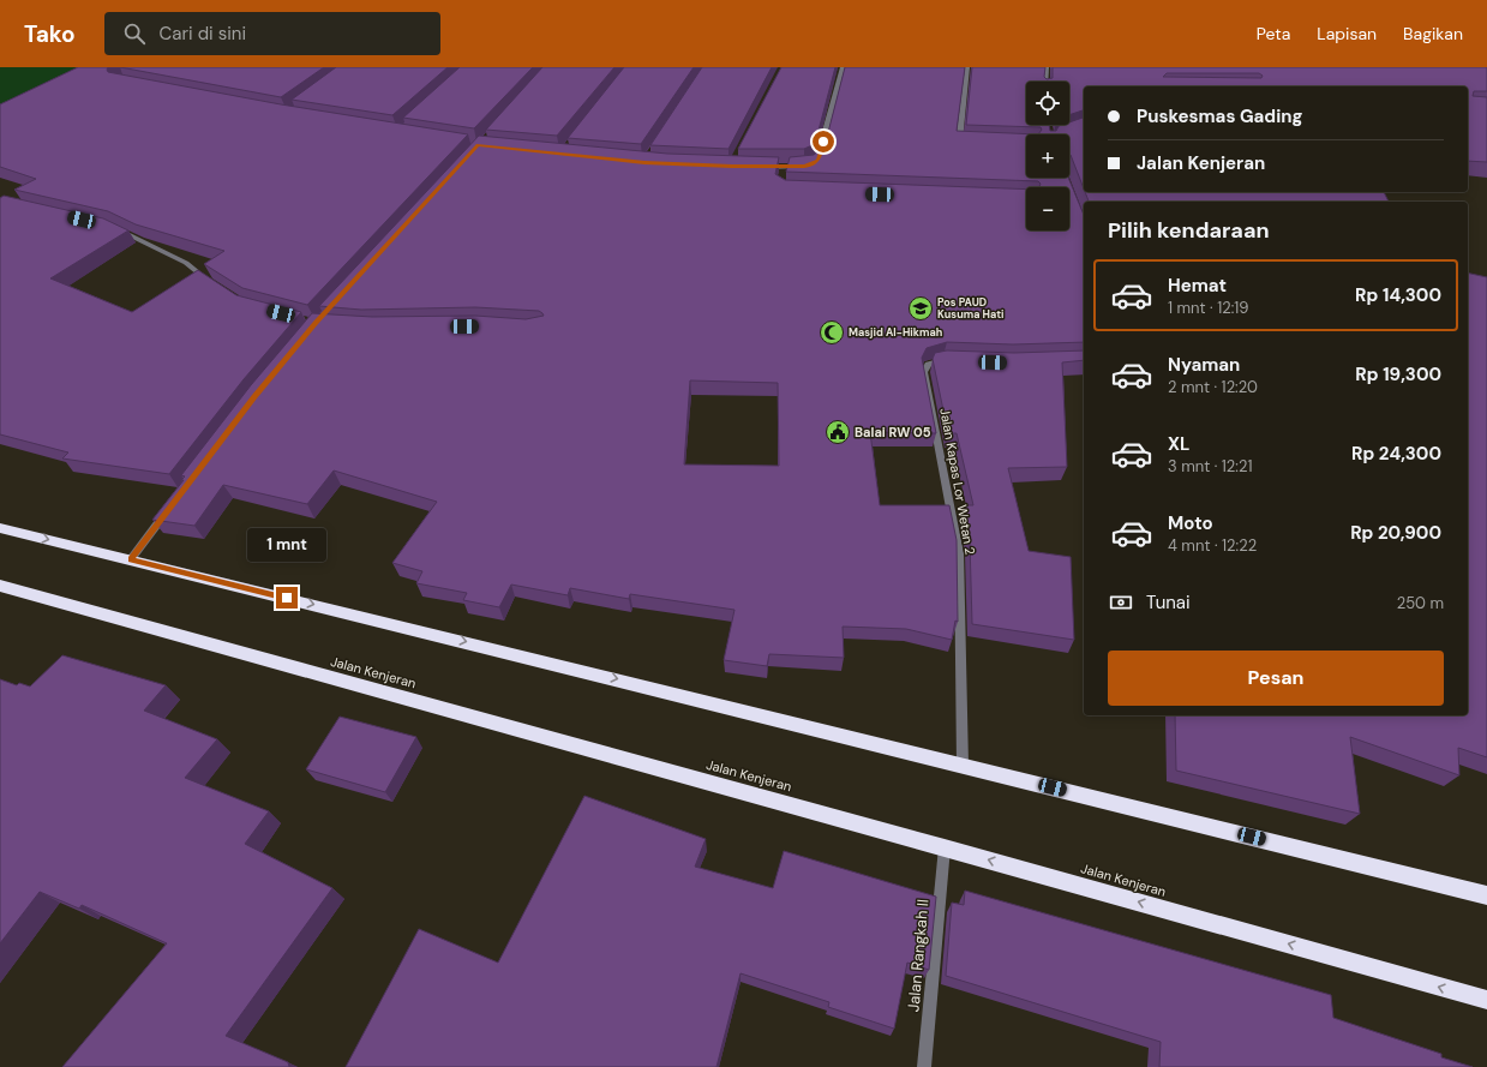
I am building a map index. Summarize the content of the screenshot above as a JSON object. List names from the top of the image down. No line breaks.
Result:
{"streets":{"highway":["Jalan Kenjeran"],"street":["Jalan Kapas Lor Wetan 2","Jalan Rangkah II"]},"crossings":[["Jalan Kenjeran","Jalan Rangkah II"]],"places":{"school or university":["Pos PAUD Kusuma Hati"],"mosque":["Masjid Al-Hikmah"],"public building":["Balai RW 05"]},"page":{"header":"Tako","search":"Cari di sini","nav":["Peta","Lapisan","Bagikan"],"map_buttons":["+","−"],"banner":["Puskesmas Gading","Jalan Kenjeran"],"heading":"Pilih kendaraan","list":[{"name":"Hemat","note":"1 mnt · 12:19","value":"Rp 14,300"},{"name":"Nyaman","note":"2 mnt · 12:20","value":"Rp 19,300"},{"name":"XL","note":"3 mnt · 12:21","value":"Rp 24,300"},{"name":"Moto","note":"4 mnt · 12:22","value":"Rp 20,900"}],"bubble":"1 mnt","pay":["Tunai","250 m"],"buttons":"Pesan"}}
